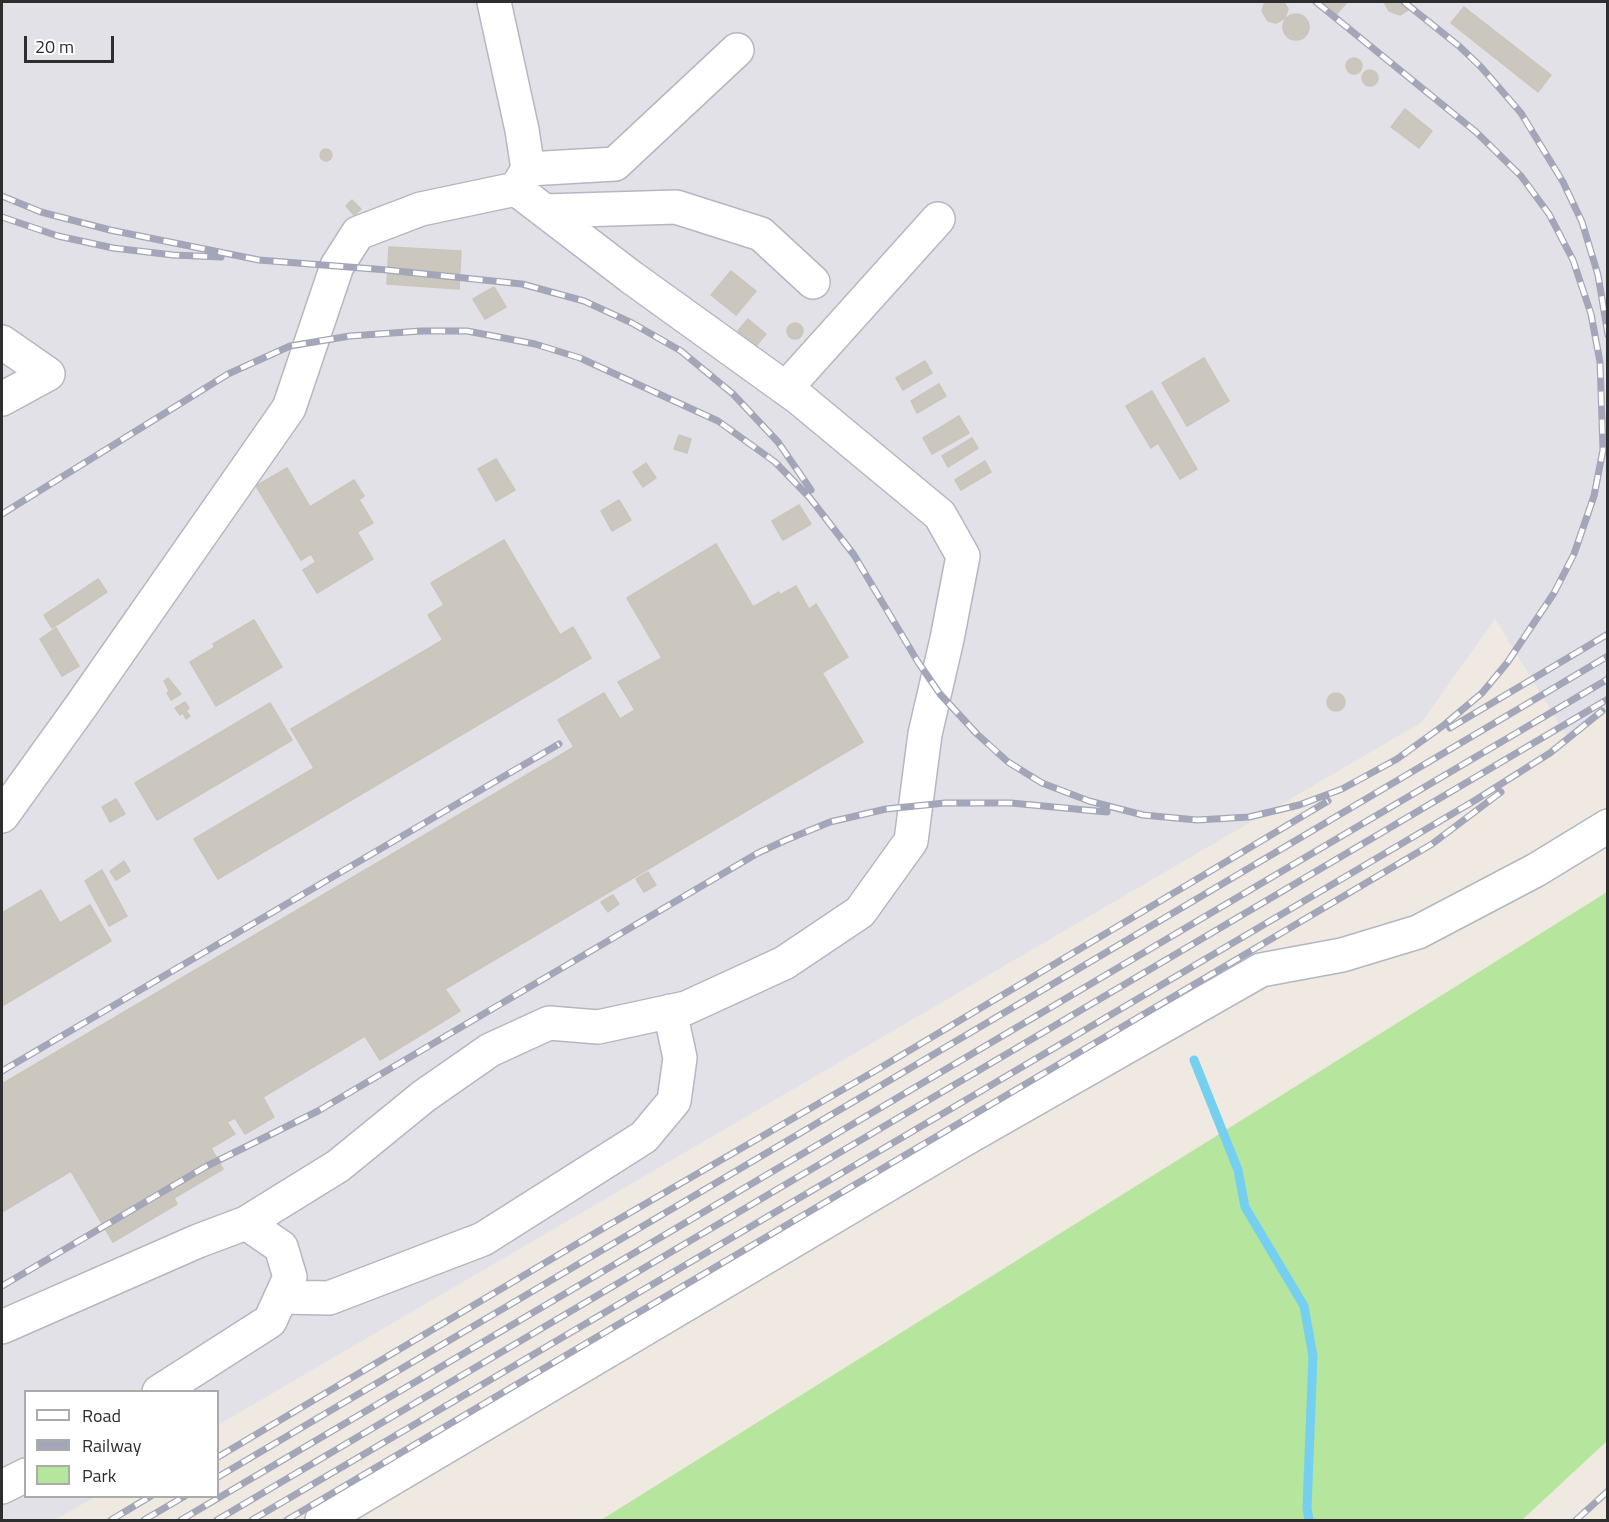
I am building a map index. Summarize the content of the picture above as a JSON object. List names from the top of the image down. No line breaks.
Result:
{"legend":["Road","Railway","Park"],"scale_bar":"20 m"}
